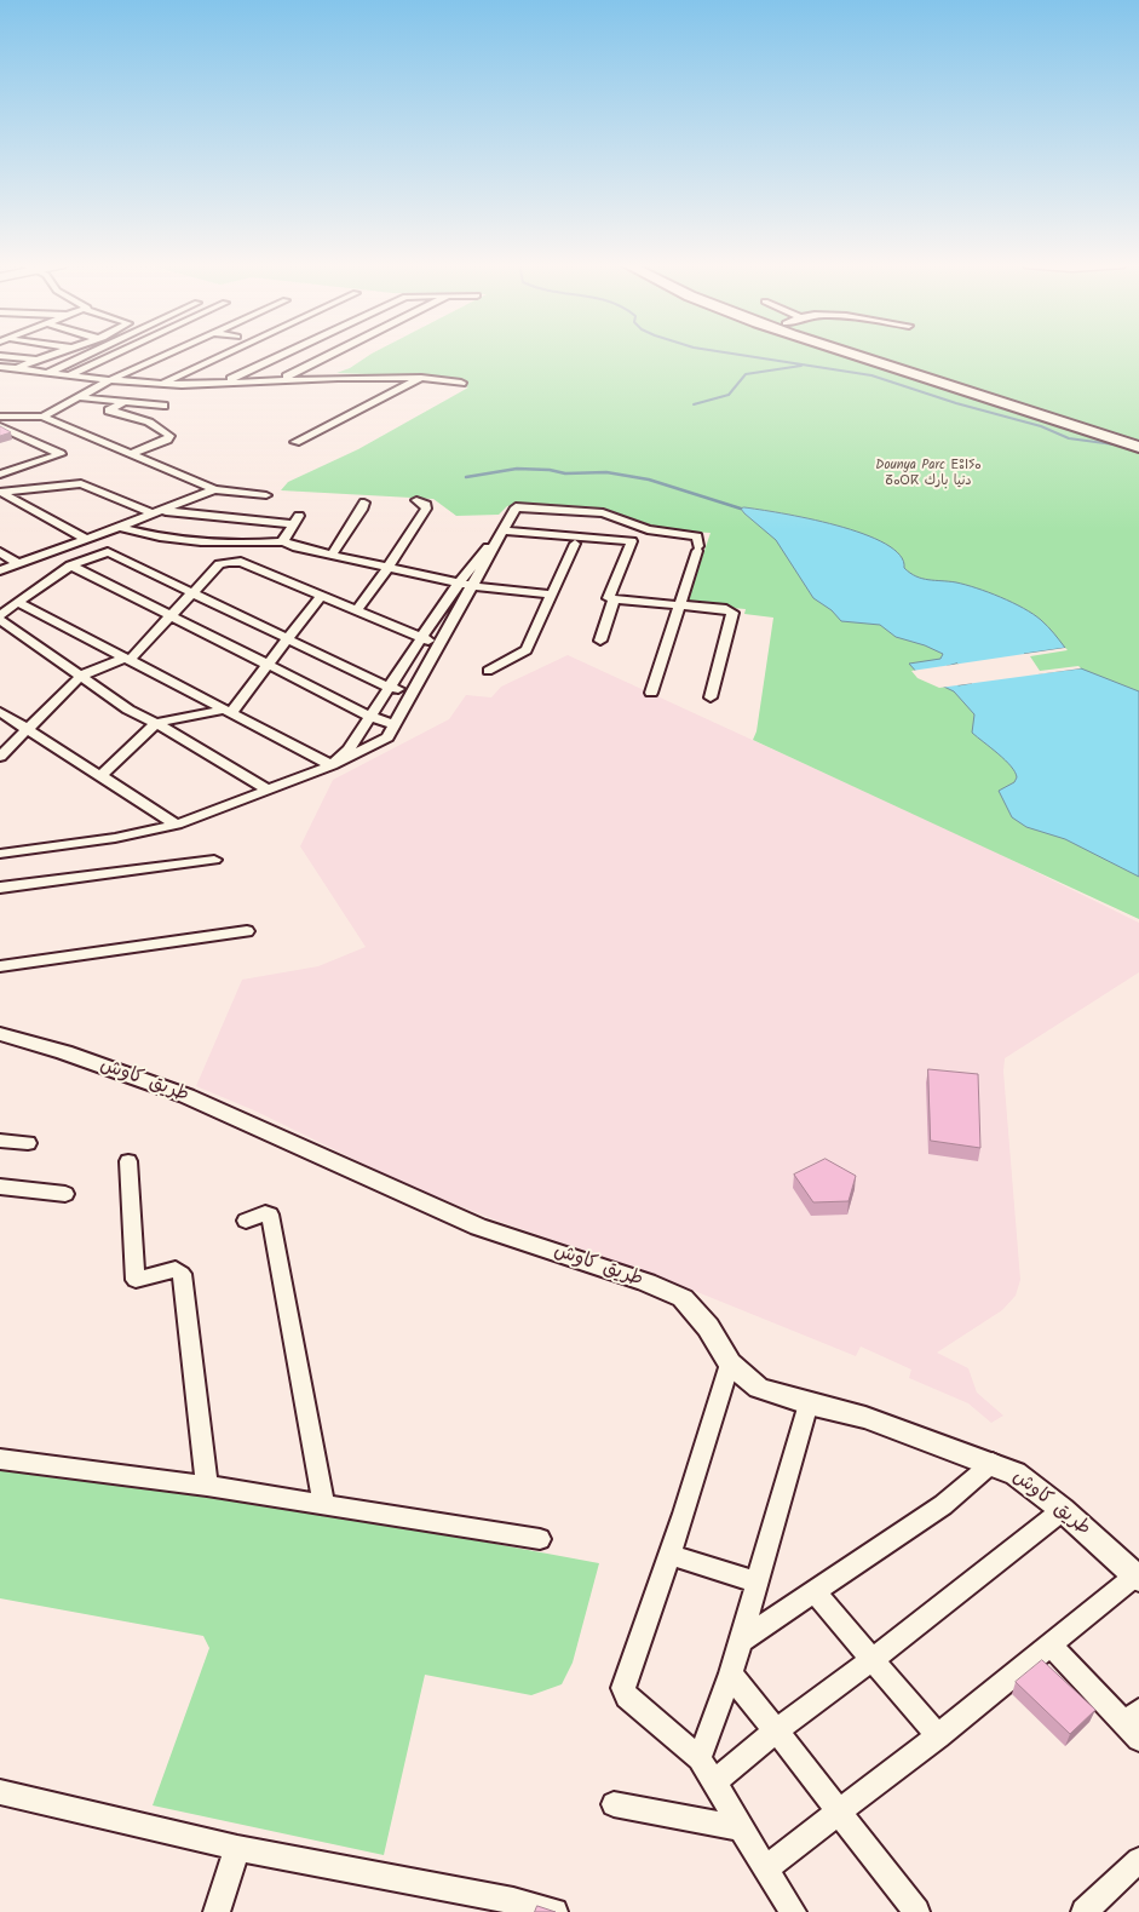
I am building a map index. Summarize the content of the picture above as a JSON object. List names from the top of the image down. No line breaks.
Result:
{"streets":{"street":["طريق كاوش"]},"parks":["Dounya Parc ⴹⵓⵏⵢⴰ ⵒⴰⵔⴽ دنيا بارك"]}
